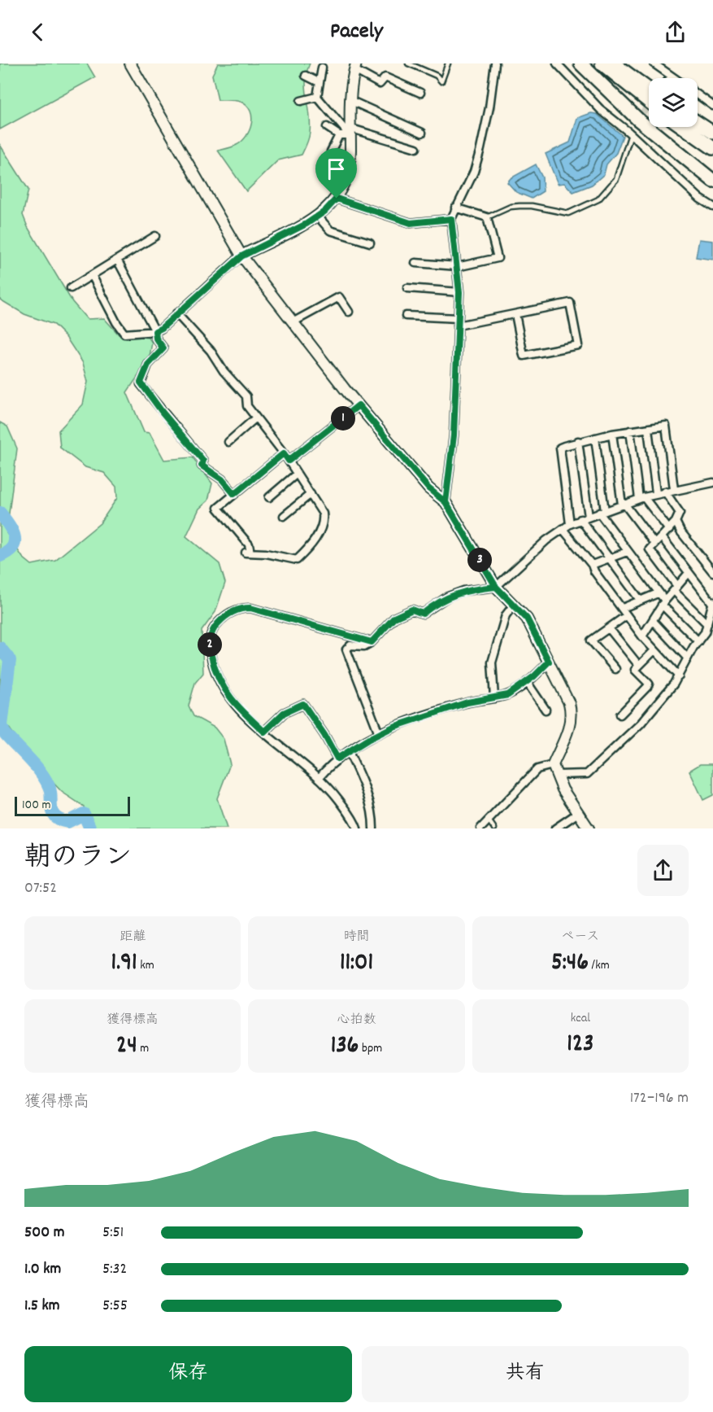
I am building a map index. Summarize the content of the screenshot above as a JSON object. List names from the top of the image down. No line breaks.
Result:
{"scale_bar":"100 m","page":{"header":"Pacely","pins":["1","3","2"],"scale":"100 m","heading":["朝のラン","07:52"],"stats":[["距離","1.91 km"],["時間","11:01"],["ペース","5:46 /km"],["獲得標高","24 m"],["心拍数","136 bpm"],["kcal","123"]],"chart":["獲得標高","172–196 m"],"list":[{"name":"500 m","note":"5:51"},{"name":"1.0 km","note":"5:32"},{"name":"1.5 km","note":"5:55"}],"buttons":["保存","共有"]}}
